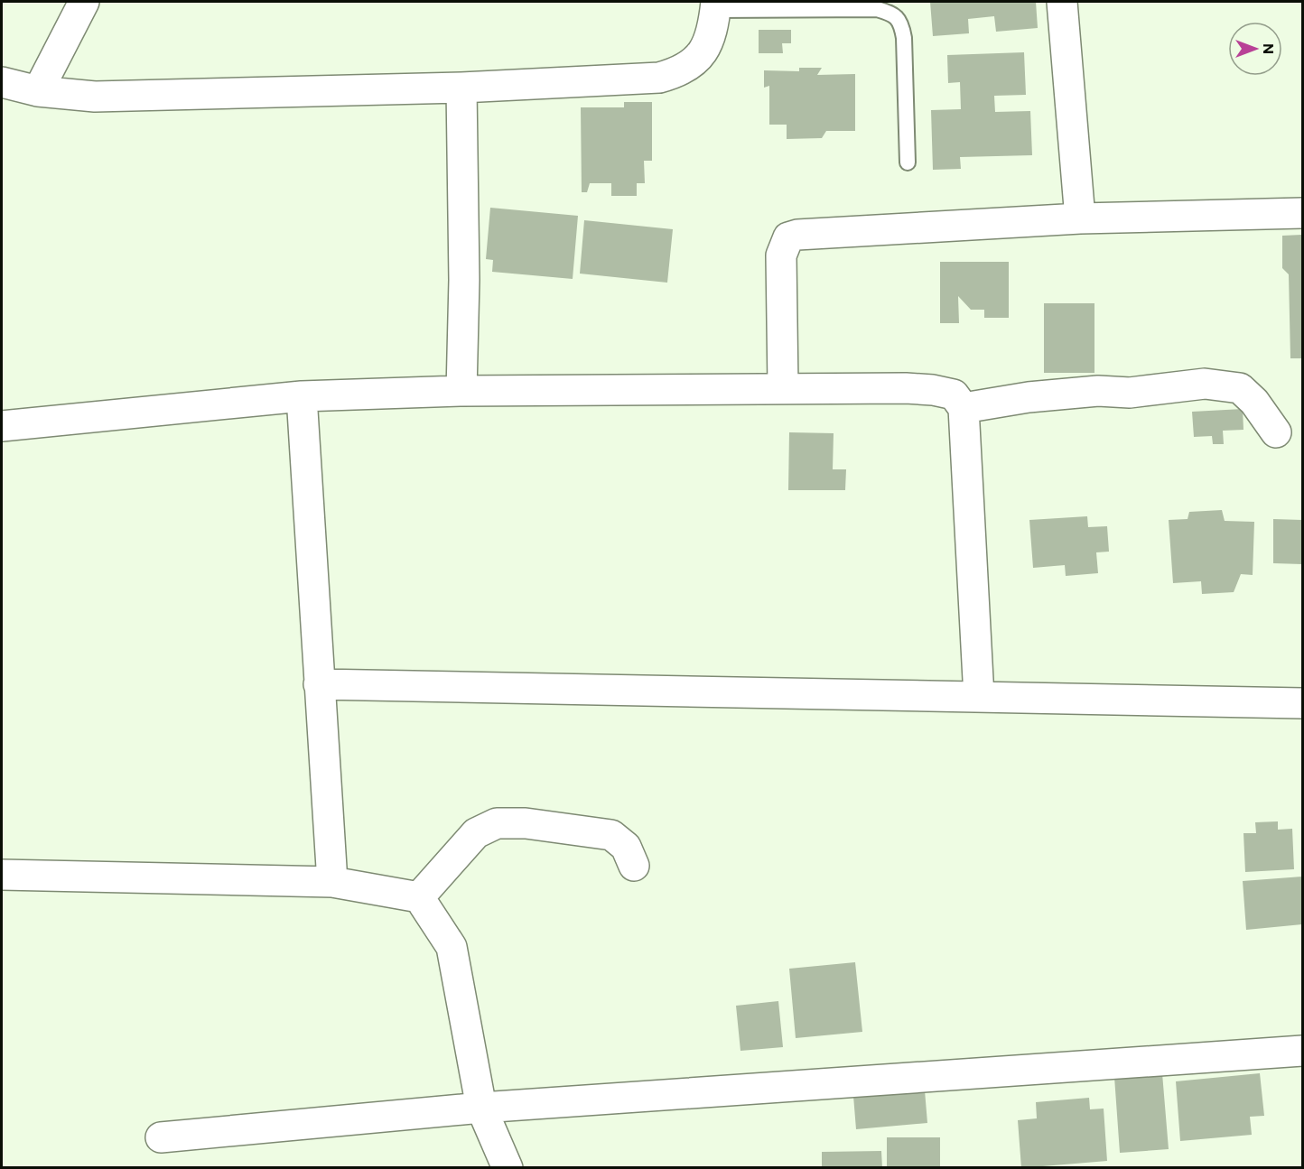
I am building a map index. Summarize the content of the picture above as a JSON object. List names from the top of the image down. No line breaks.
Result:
{"north":"right"}
